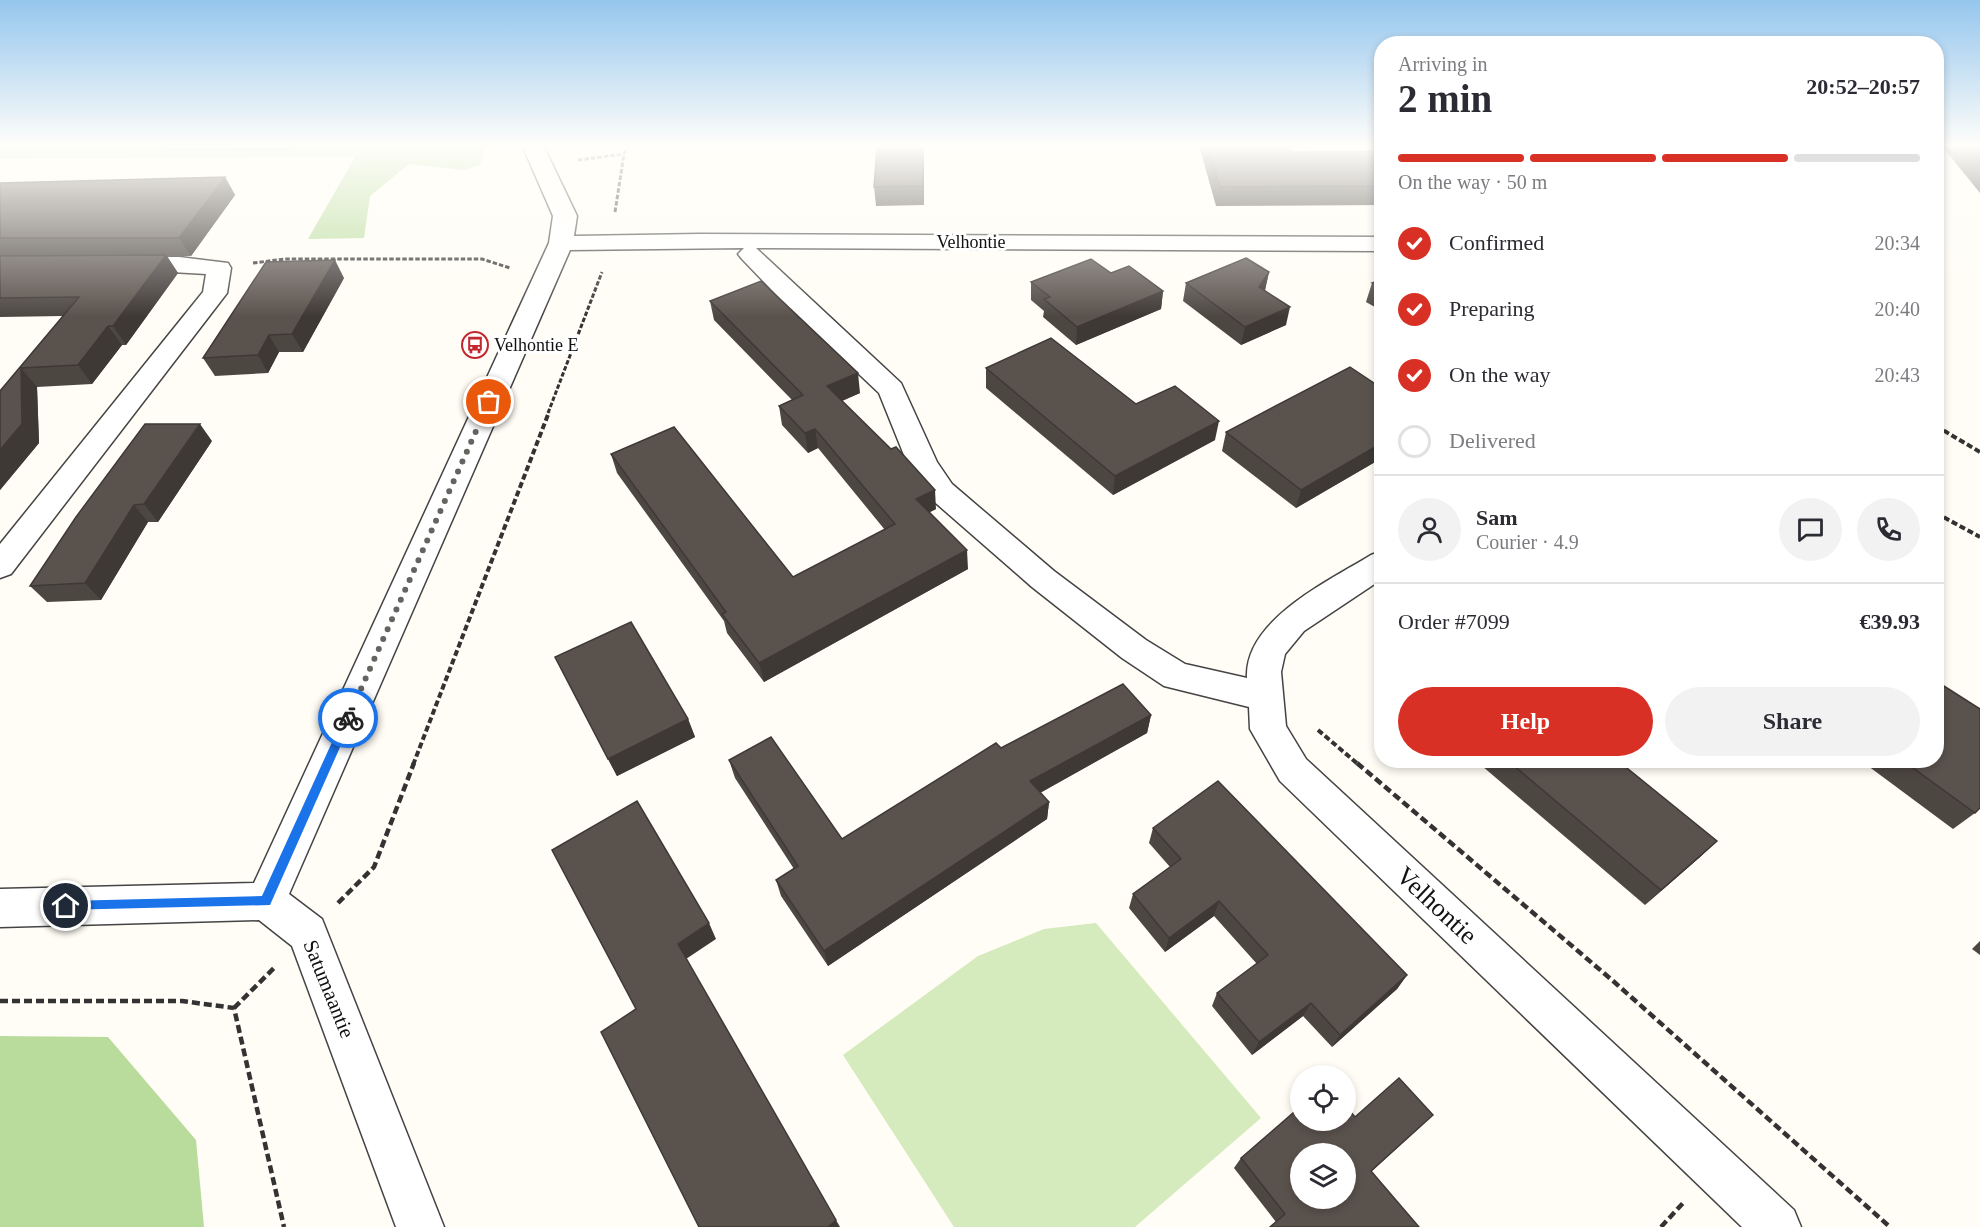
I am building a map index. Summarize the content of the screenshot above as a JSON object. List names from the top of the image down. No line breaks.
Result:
{"streets":{"street":["Velhontie","Satumaantie"]},"places":{"bus stop":["Velhontie E"]},"page":{"heading":["2 min","Arriving in","20:52–20:57"],"panel":["Sam","Courier · 4.9","Order #7099","€39.93"],"bar":"On the way · 50 m","list":[["Confirmed","20:34"],["Preparing","20:40"],["On the way","20:43"],"Delivered"],"buttons":["Help","Share"]}}
